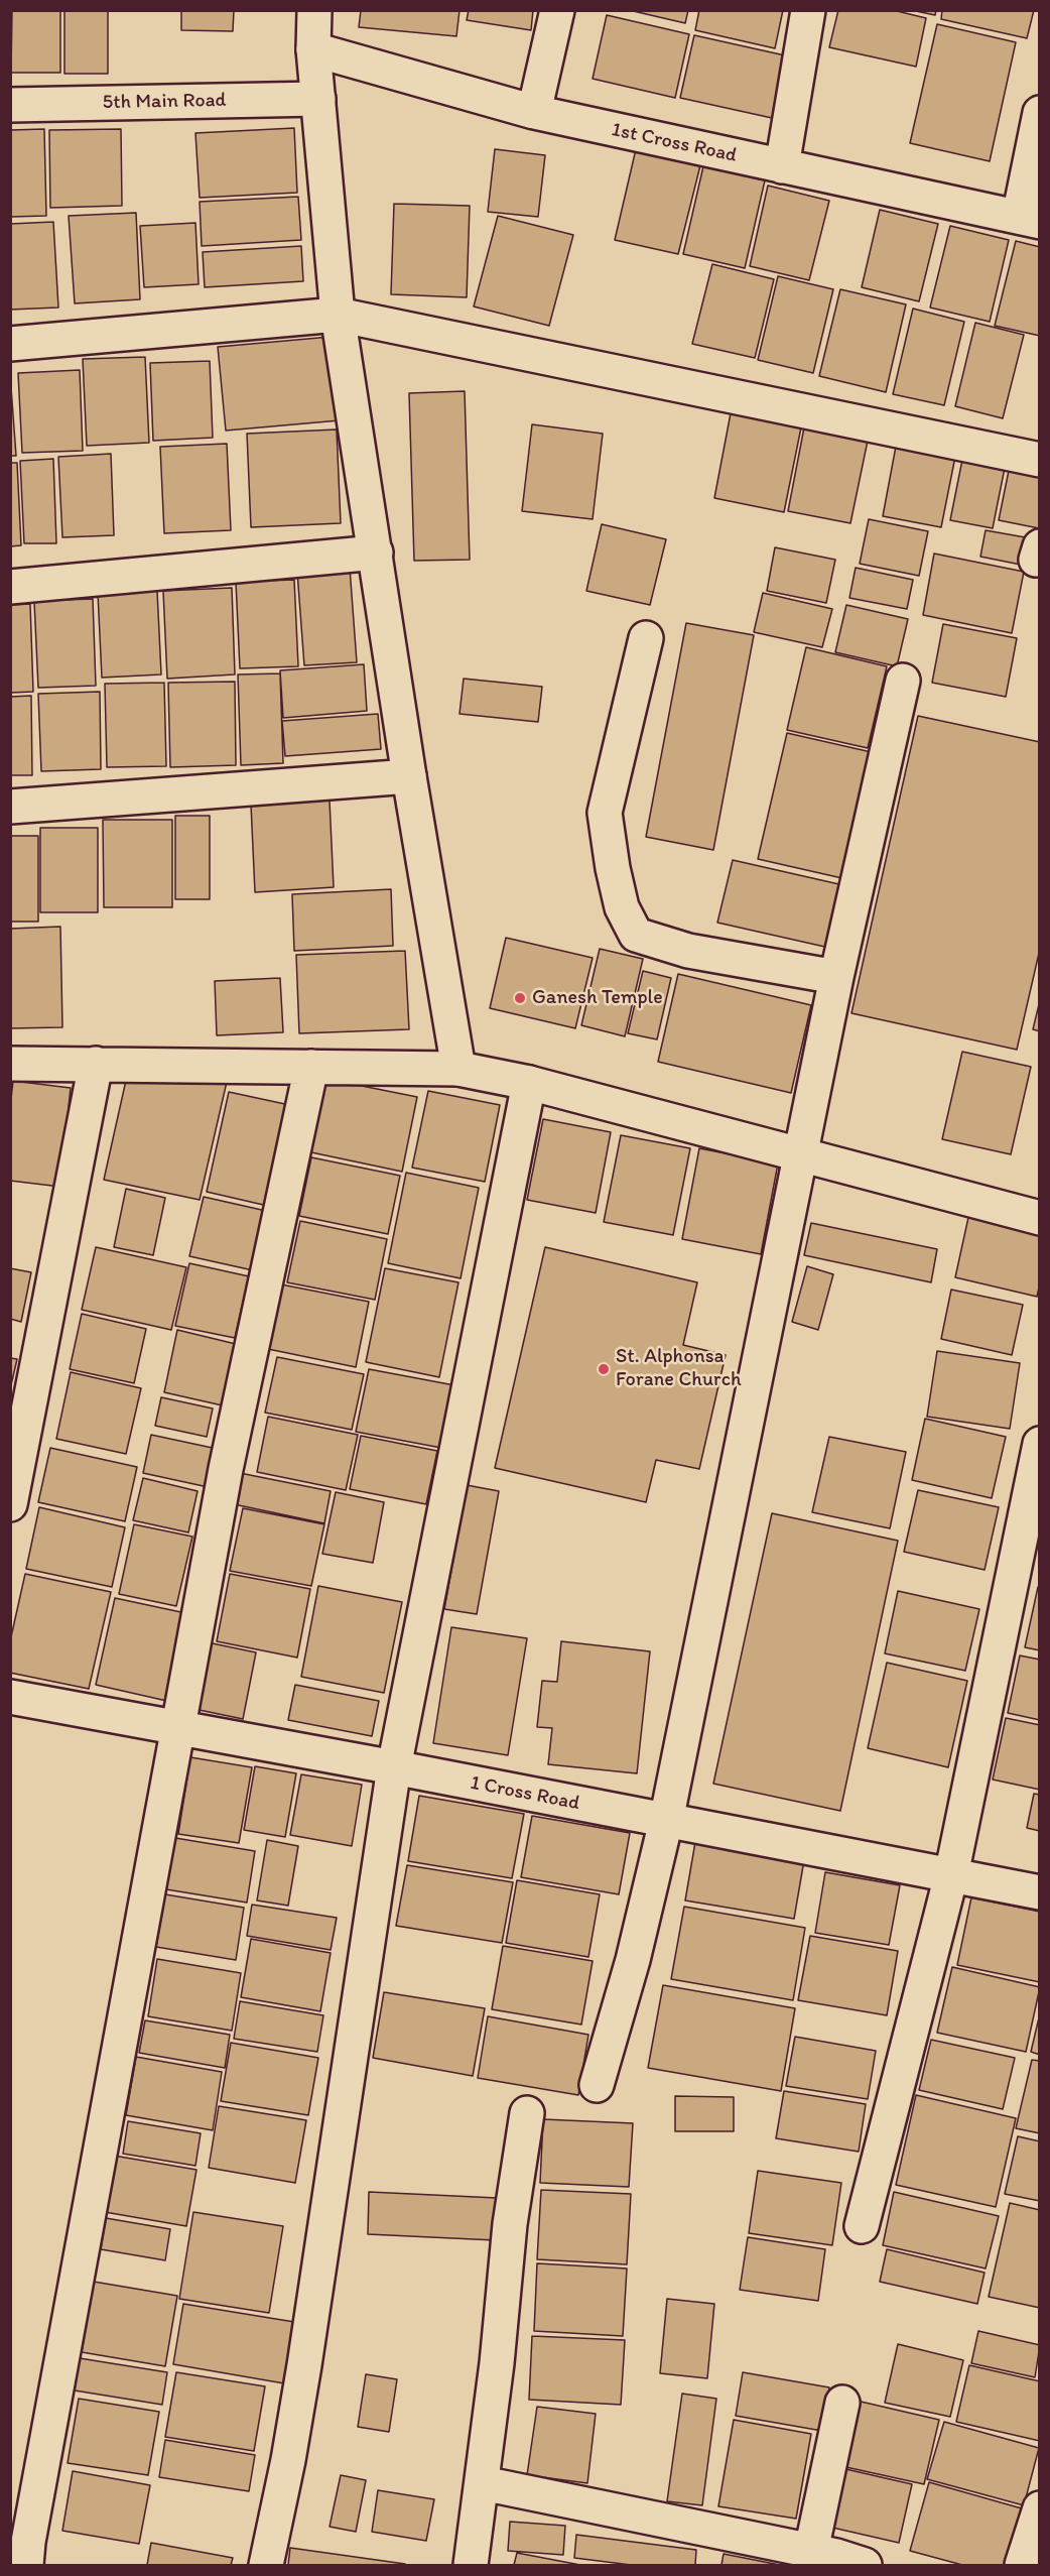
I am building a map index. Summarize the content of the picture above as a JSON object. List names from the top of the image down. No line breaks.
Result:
{"streets":{"street":["5th Main Road","1st Cross Road","1 Cross Road"]},"places":["Ganesh Temple","St. Alphonsa Forane Church"]}
